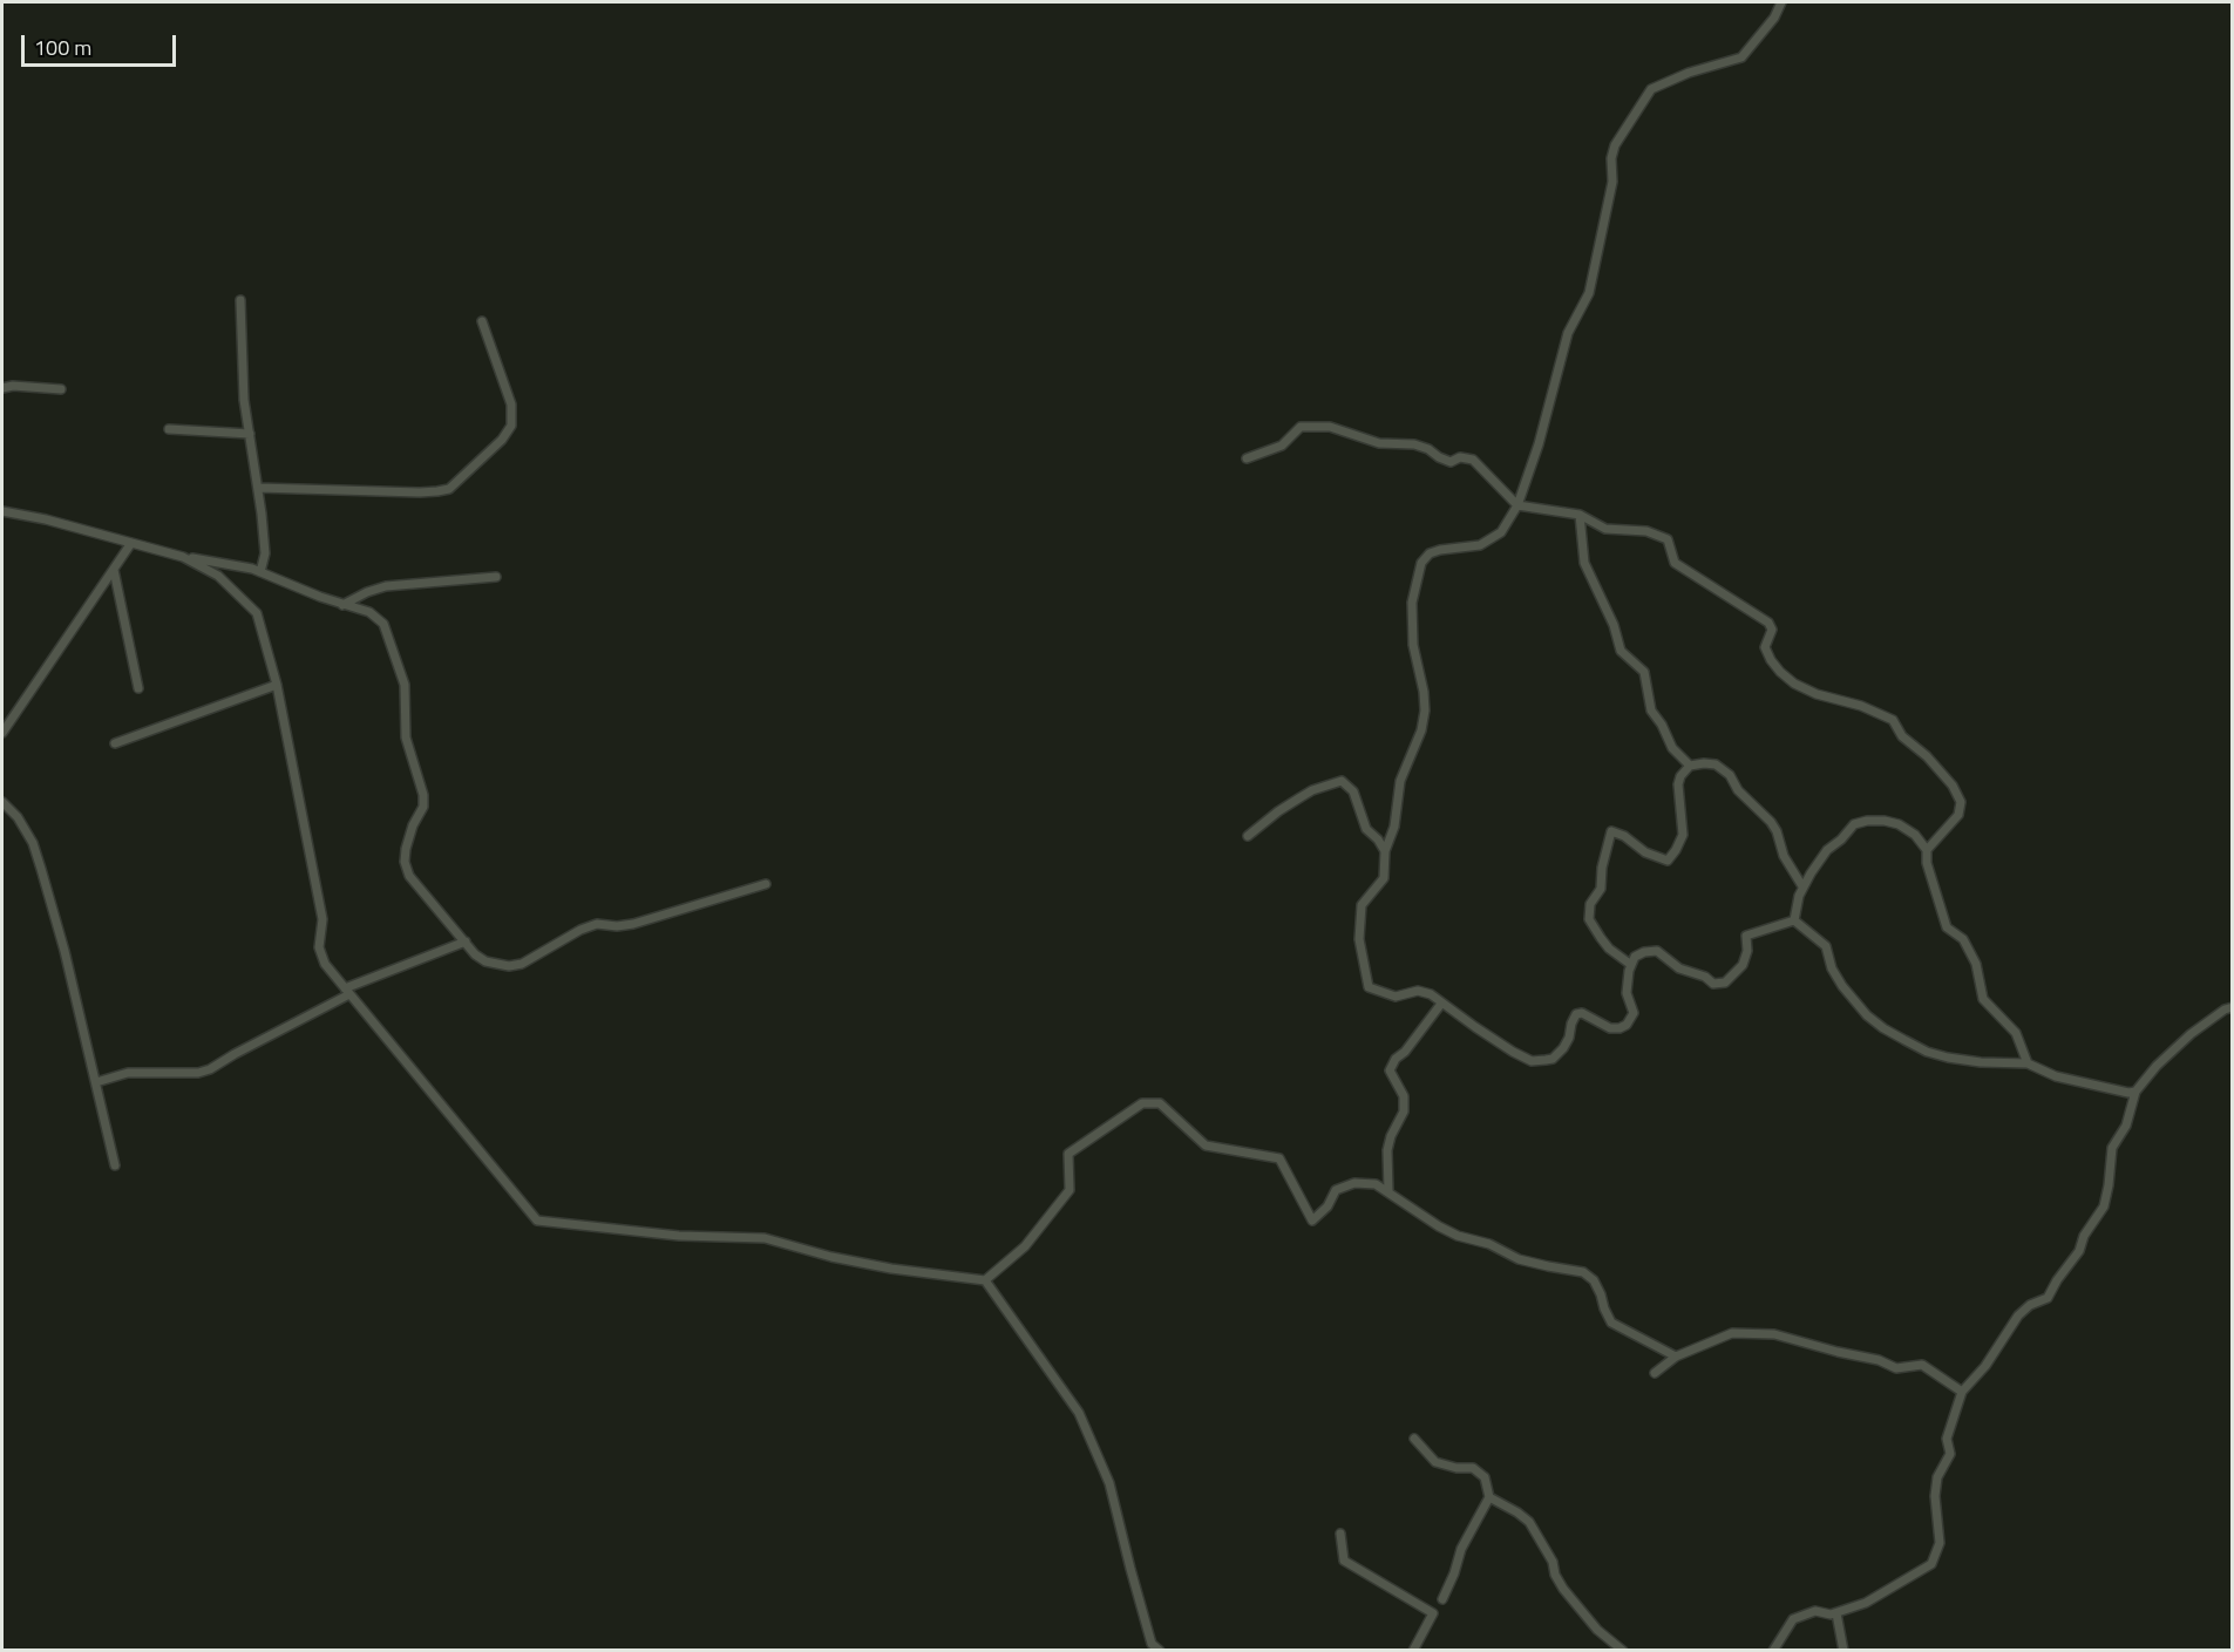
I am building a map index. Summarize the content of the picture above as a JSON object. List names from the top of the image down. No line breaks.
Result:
{"scale_bar":"100 m"}
